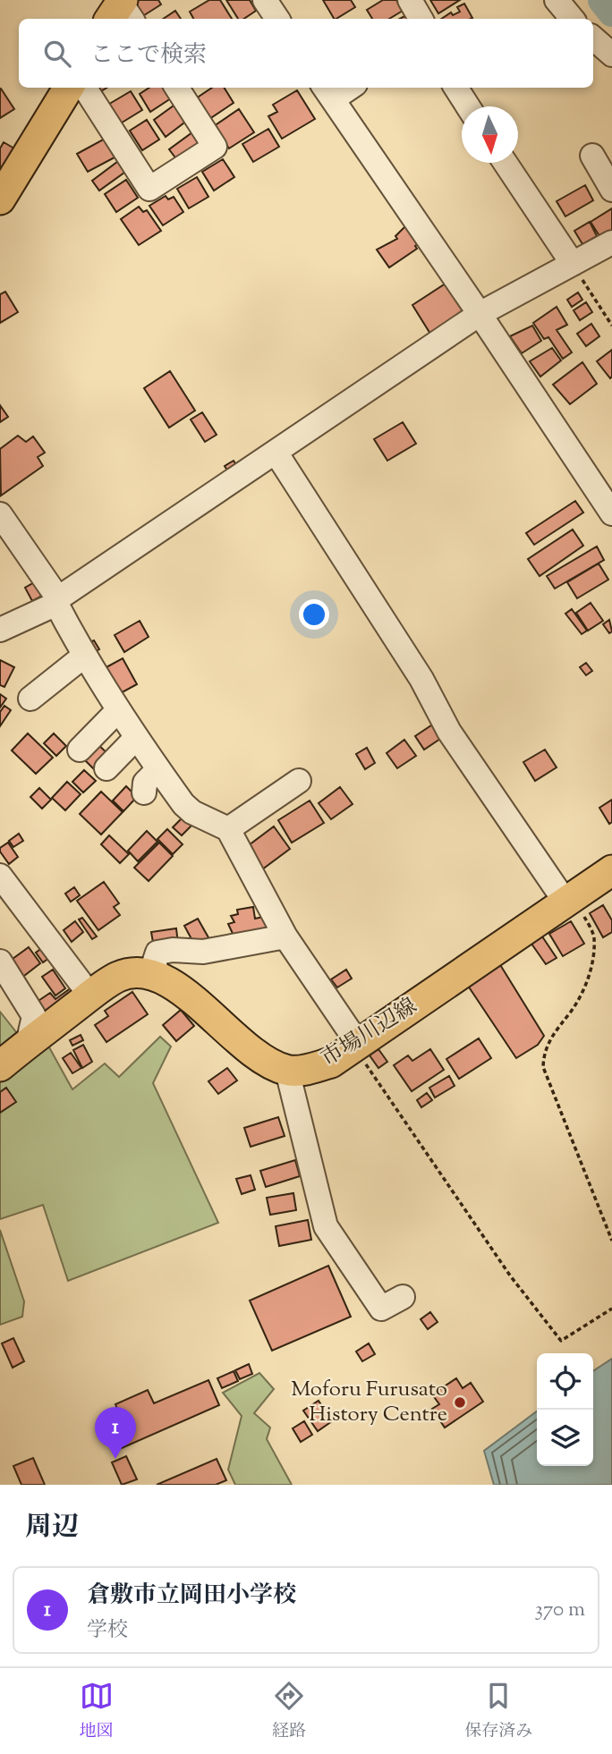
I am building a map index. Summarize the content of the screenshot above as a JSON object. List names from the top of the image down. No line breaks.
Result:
{"streets":{"main road":["市場川辺線"]},"places":["Moforu Furusato History Centre"],"north":"bottom","page":{"search":"ここで検索","pins":"1","heading":"周辺","list":[{"mark":"1","name":"倉敷市立岡田小学校","note":"学校","value":"370 m"}],"nav":["地図","経路","保存済み"]}}
